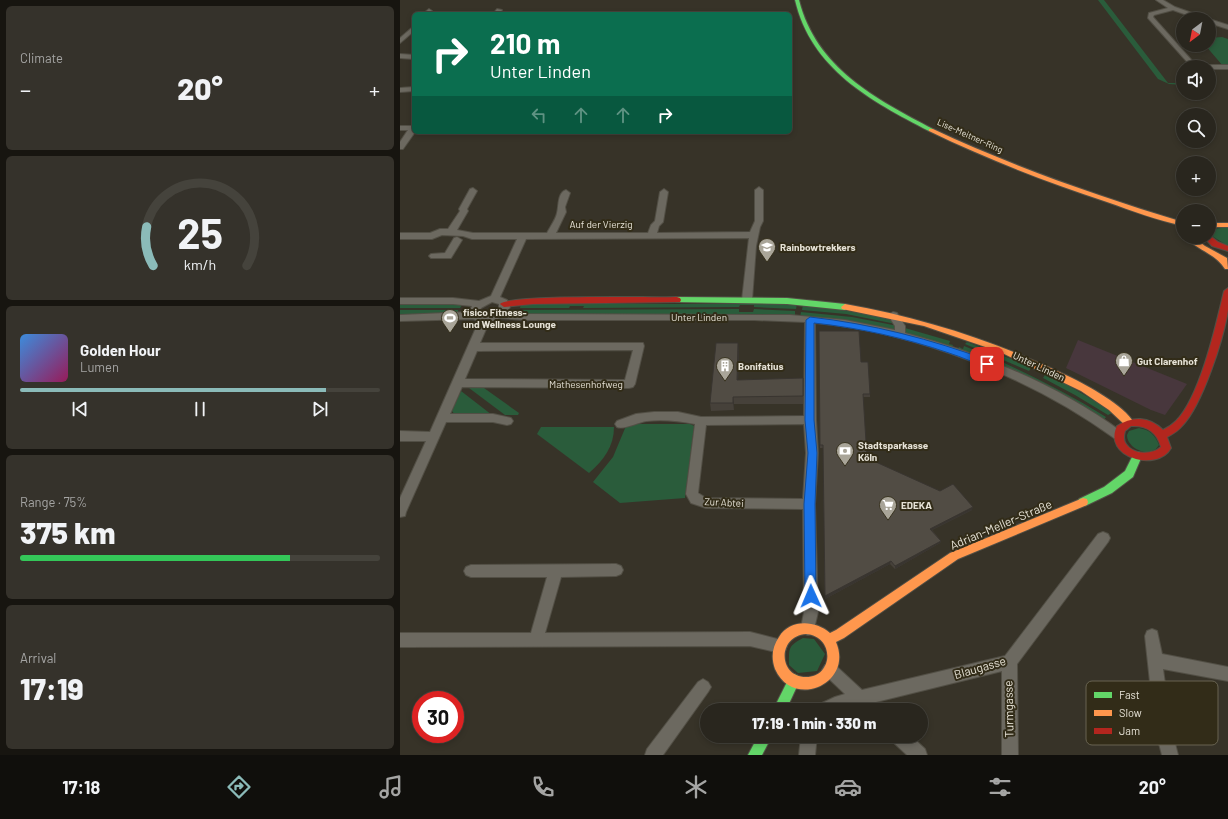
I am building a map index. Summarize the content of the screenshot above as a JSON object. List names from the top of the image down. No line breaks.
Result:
{"streets":{"street":["Lise-Meitner-Ring","Auf der Vierzig","Unter Linden","Mathesenhofweg","Zur Abtei","Adrian-Meller-Straße","Blaugasse","Turmgasse"]},"crossings":[["Unter Linden","Adrian-Meller-Straße"],["Blaugasse","Turmgasse"]],"places":{"school or university":["Rainbowtrekkers"],"sports":["fisico Fitness- und Wellness Lounge"],"shop":["Gut Clarenhof"],"building":["Bonifatius"],"bank":["Stadtsparkasse Köln"],"supermarket":["EDEKA"]},"legend":["Fast","Slow","Jam"],"north":"bottom left","page":{"tile":["Climate",["Range · 75%","375 km"],["Arrival","17:19"]],"map_buttons":["+","−"],"turn":["210 m","Unter Linden"],"heat":["−","20°","+"],"song":["Golden Hour","Lumen"],"limit":"30","trip":"17:19 · 1 min · 330 m","tabs":["17:18","20°"],"gauge":["25","km/h"]}}
